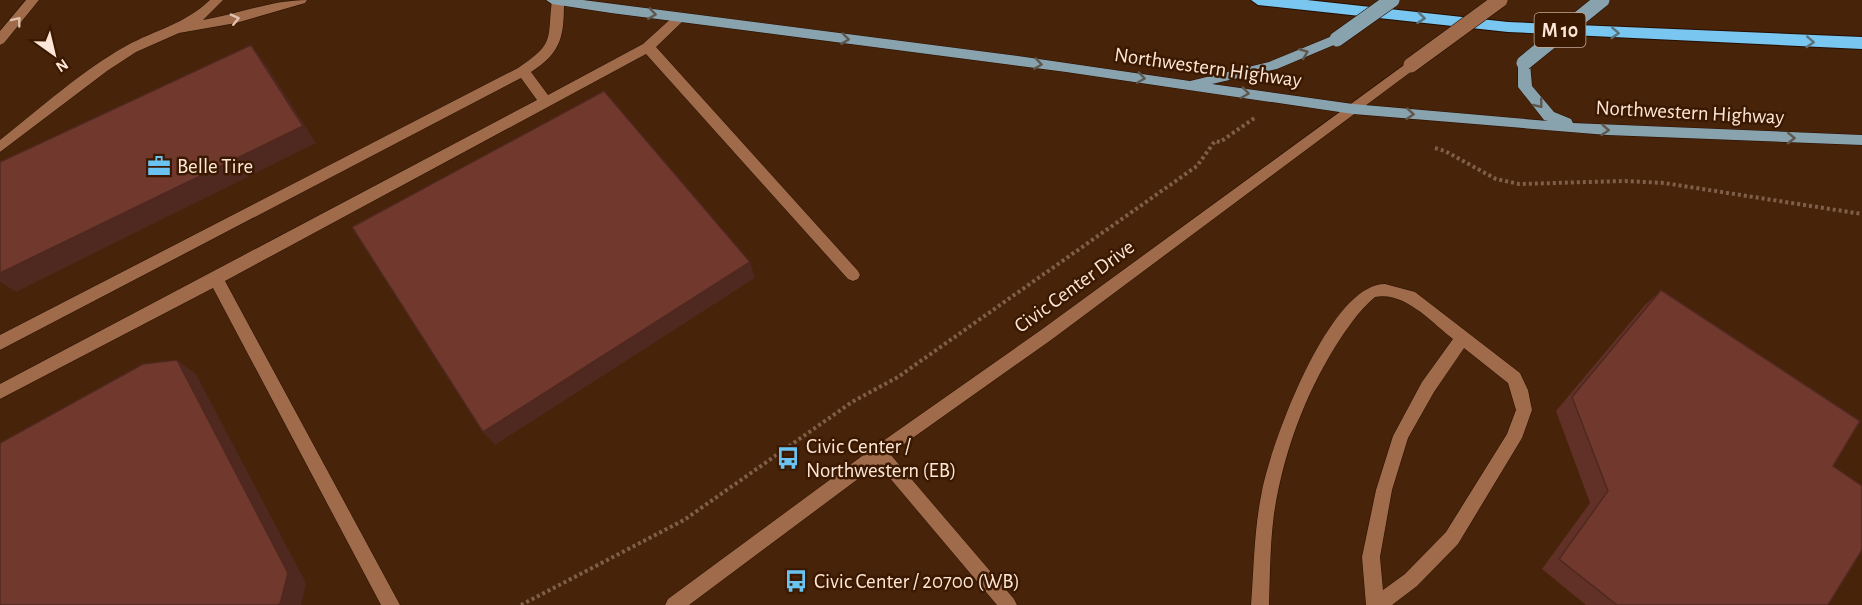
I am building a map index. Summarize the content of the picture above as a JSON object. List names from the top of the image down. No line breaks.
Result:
{"streets":{"highway":["M 10"],"main road":["Northwestern Highway"],"street":["Civic Center Drive"]},"crossings":[["Northwestern Highway","Civic Center Drive"]],"one_way":["Northwestern Highway"],"places":{"office":["Belle Tire"],"bus stop":["Civic Center / Northwestern (EB)","Civic Center / 20700 (WB)"]},"north":"bottom right"}
